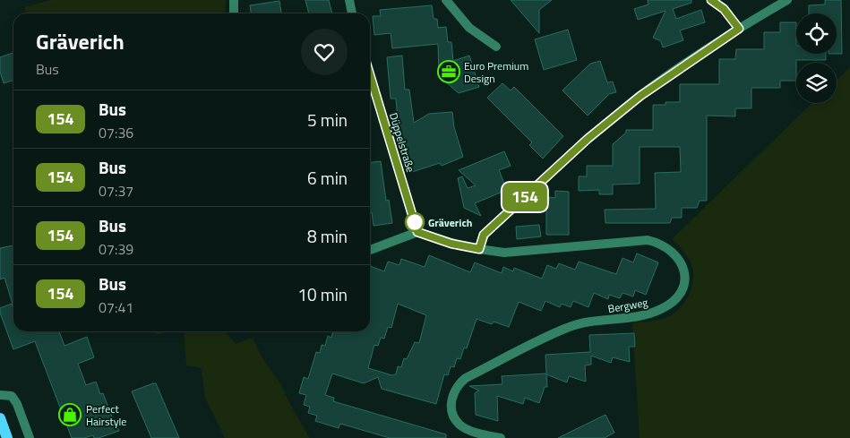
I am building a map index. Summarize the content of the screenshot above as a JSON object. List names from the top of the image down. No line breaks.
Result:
{"streets":{"street":["Düppelstraße","Bergweg"]},"crossings":[["Düppelstraße","Bergweg"]],"places":{"office":["Euro Premium Design"],"other":["Gräverich"],"shop":["Perfect Hairstyle"]},"lines":["bus line 154"],"page":{"on_map":"154","heading":["Gräverich","Bus"],"list":[{"mark":"154","name":"Bus","note":"07:36","value":"5 min"},{"mark":"154","name":"Bus","note":"07:37","value":"6 min"},{"mark":"154","name":"Bus","note":"07:39","value":"8 min"},{"mark":"154","name":"Bus","note":"07:41","value":"10 min"}]}}
